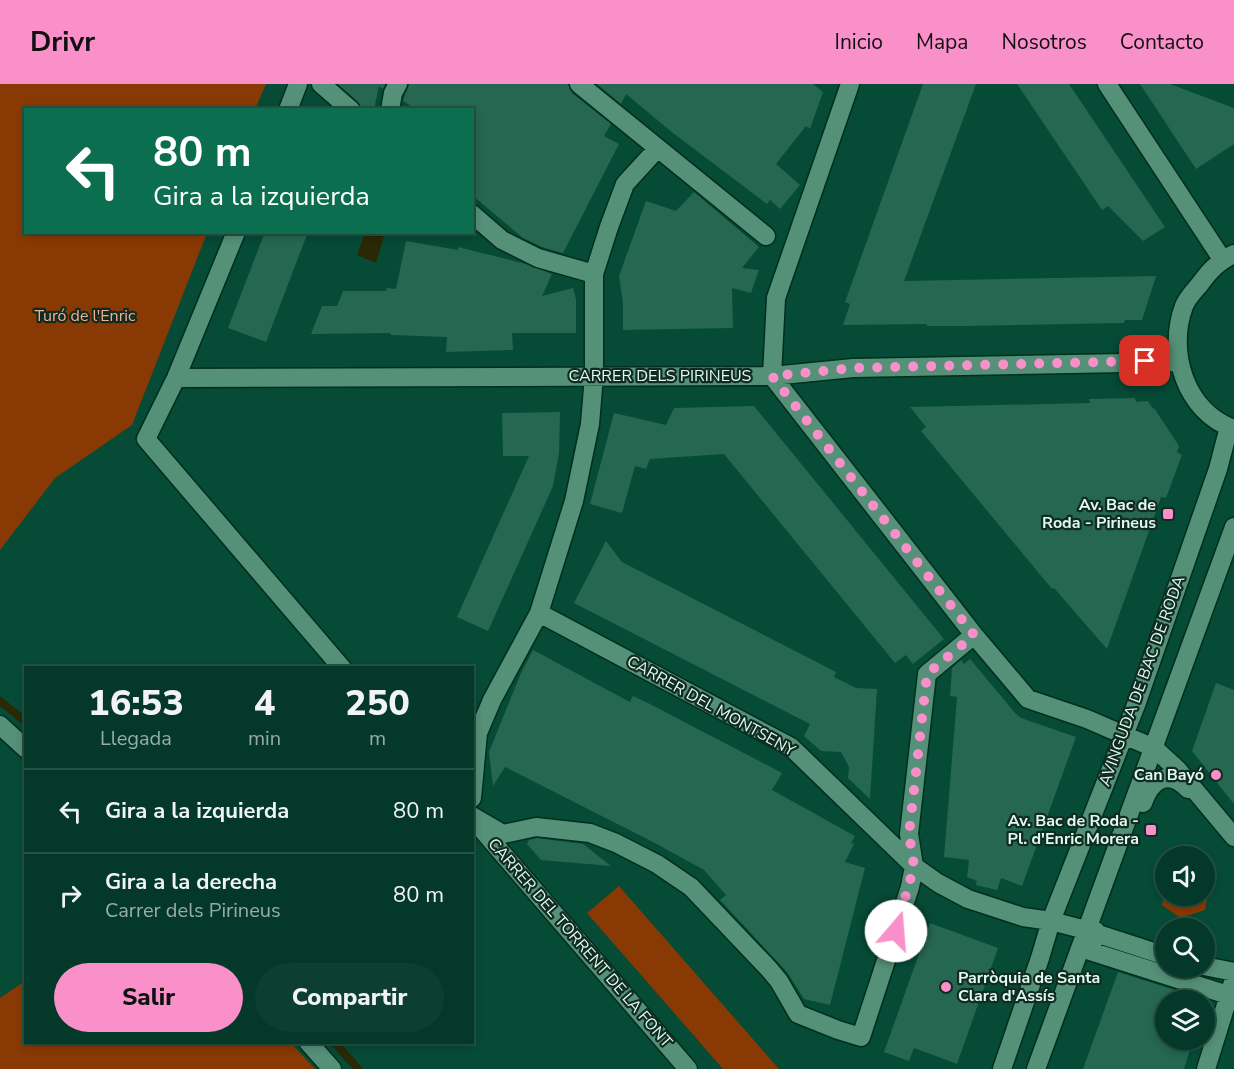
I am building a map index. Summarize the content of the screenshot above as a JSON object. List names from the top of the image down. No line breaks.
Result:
{"streets":{"street":["CARRER DELS PIRINEUS","AVINGUDA DE BAC DE RODA","CARRER DEL MONTSENY","CARRER DEL TORRENT DE LA FONT"]},"crossings":[["AVINGUDA DE BAC DE RODA","CARRER DEL MONTSENY"]],"parks":["Turó de l'Enric"],"places":{"transit":["Av. Bac de Roda - Pirineus","Av. Bac de Roda - Pl. d'Enric Morera"],"other":["Can Bayó","Parròquia de Santa Clara d'Assís"]},"page":{"header":"Drivr","nav":["Inicio","Mapa","Nosotros","Contacto"],"turn":["80 m","Gira a la izquierda"],"eta":["16:53","Llegada","4","min","250","m"],"list":[{"name":"Gira a la izquierda","value":"80 m"},{"name":"Gira a la derecha","note":"Carrer dels Pirineus","value":"80 m"}],"buttons":["Salir","Compartir"]}}
